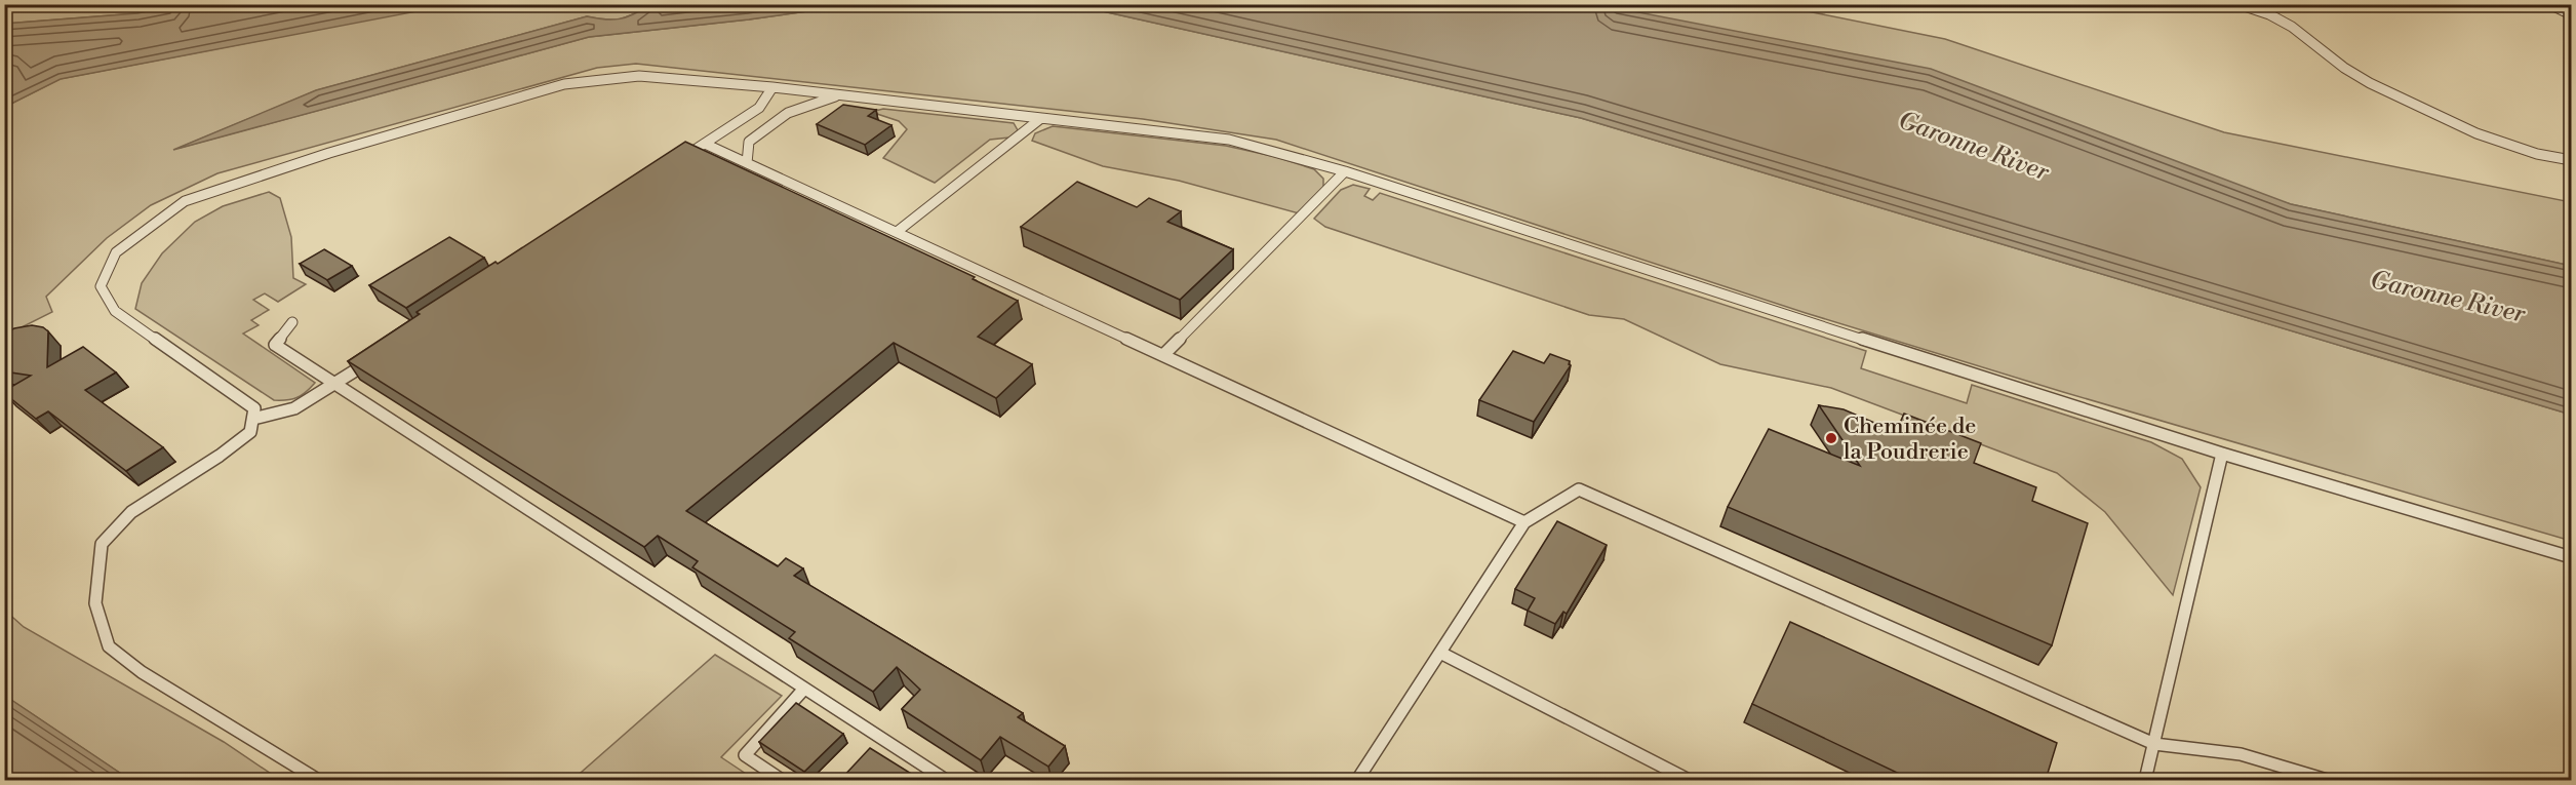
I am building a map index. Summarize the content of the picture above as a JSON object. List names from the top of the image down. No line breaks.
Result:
{"water":["Garonne River"],"places":["Cheminée de la Poudrerie"]}
